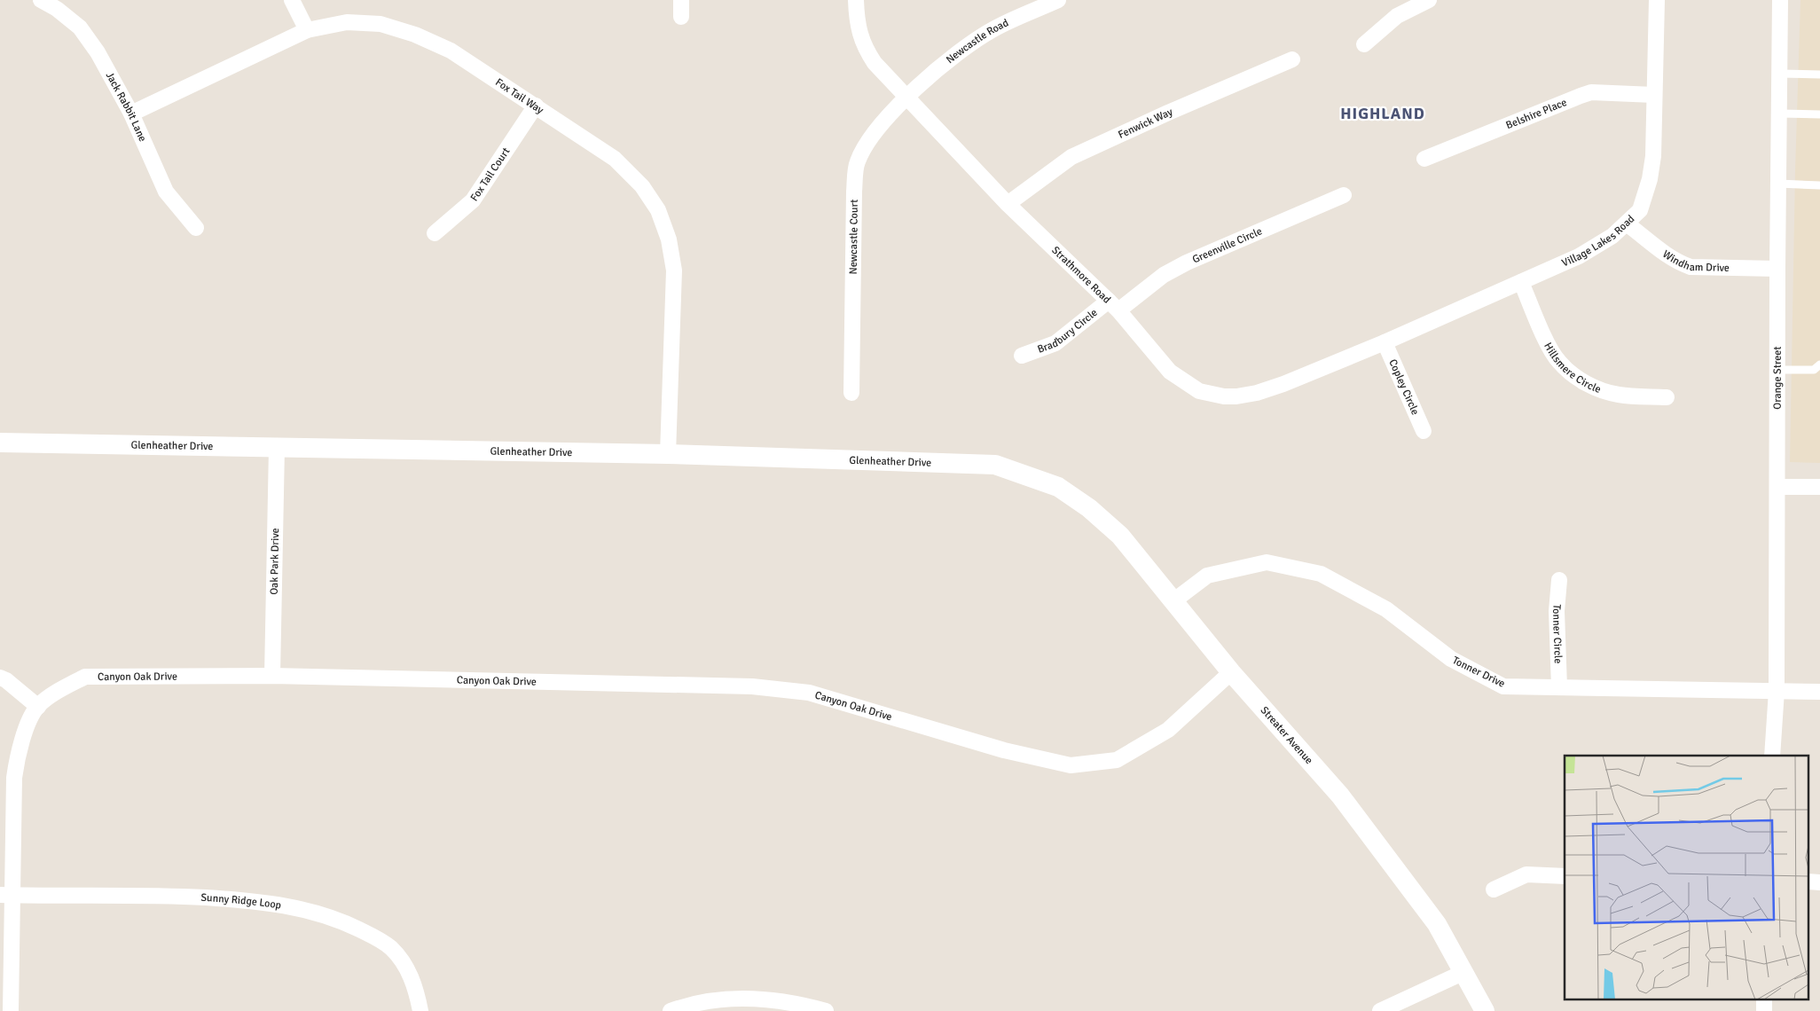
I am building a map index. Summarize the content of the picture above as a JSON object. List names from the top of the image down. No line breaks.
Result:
{"streets":{"street":["Newcastle Road","Fox Tail Way","Jack Rabbit Lane","Belshire Place","Fenwick Way","Fox Tail Court","Newcastle Court","Village Lakes Road","Greenville Circle","Windham Drive","Strathmore Road","Bradbury Circle","Hillsmere Circle","Orange Street","Copley Circle","Glenheather Drive","Oak Park Drive","Tonner Circle","Tonner Drive","Canyon Oak Drive","Streater Avenue","Sunny Ridge Loop"]},"crossings":[["Newcastle Road","Newcastle Court"],["Newcastle Road","Strathmore Road"],["Fox Tail Way","Jack Rabbit Lane"],["Fox Tail Way","Fox Tail Court"],["Fox Tail Way","Glenheather Drive"],["Belshire Place","Village Lakes Road"],["Fenwick Way","Strathmore Road"],["Newcastle Court","Strathmore Road"],["Village Lakes Road","Windham Drive"],["Village Lakes Road","Strathmore Road"],["Village Lakes Road","Hillsmere Circle"],["Village Lakes Road","Copley Circle"],["Greenville Circle","Strathmore Road"],["Greenville Circle","Bradbury Circle"],["Windham Drive","Orange Street"],["Strathmore Road","Bradbury Circle"],["Strathmore Road","Copley Circle"],["Orange Street","Tonner Drive"],["Glenheather Drive","Oak Park Drive"],["Glenheather Drive","Streater Avenue"],["Oak Park Drive","Canyon Oak Drive"],["Tonner Circle","Tonner Drive"],["Tonner Drive","Streater Avenue"],["Canyon Oak Drive","Streater Avenue"]],"districts":["HIGHLAND"]}
